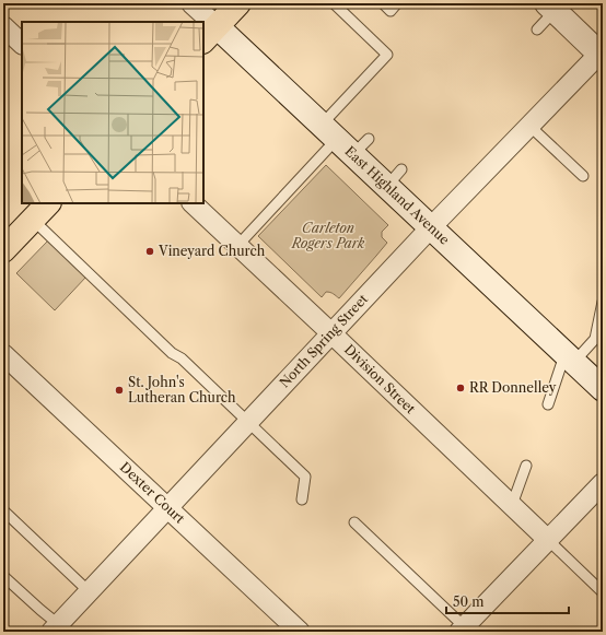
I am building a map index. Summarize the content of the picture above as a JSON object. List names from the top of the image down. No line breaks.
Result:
{"streets":{"main road":["East Highland Avenue"],"street":["North Spring Street","Division Street","Dexter Court"]},"crossings":[["East Highland Avenue","North Spring Street"],["North Spring Street","Division Street"],["North Spring Street","Dexter Court"]],"parks":["Carleton Rogers Park"],"places":["Vineyard Church","RR Donnelley","St. John's Lutheran Church"],"scale_bar":"50 m"}
